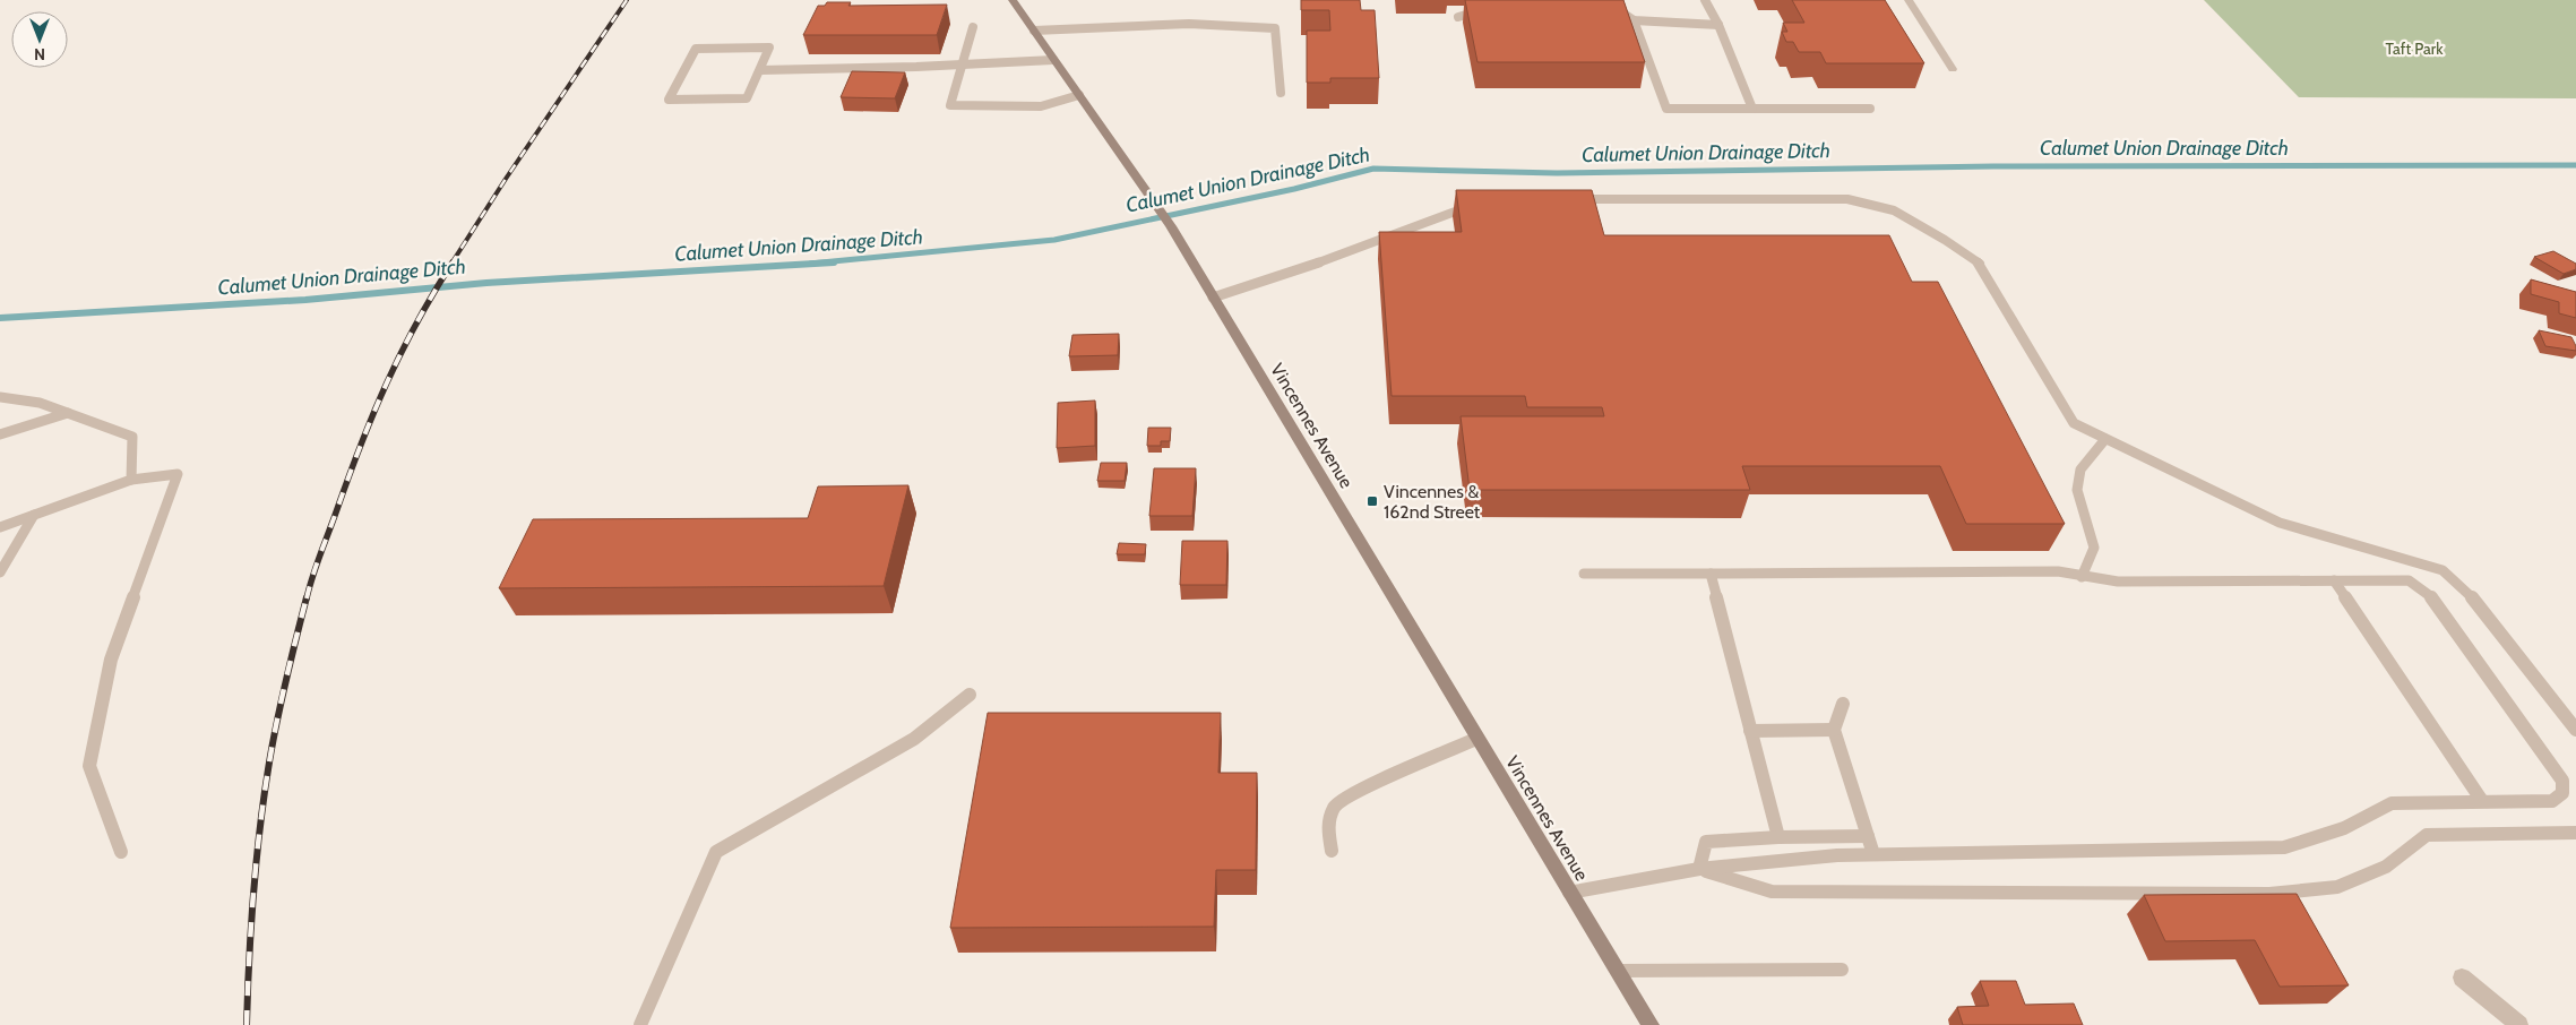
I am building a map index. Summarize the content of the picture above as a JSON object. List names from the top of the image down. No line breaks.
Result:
{"streets":{"street":["Vincennes Avenue"]},"water":["Calumet Union Drainage Ditch"],"parks":["Taft Park"],"places":{"transit":["Vincennes & 162nd Street"]},"north":"bottom"}
